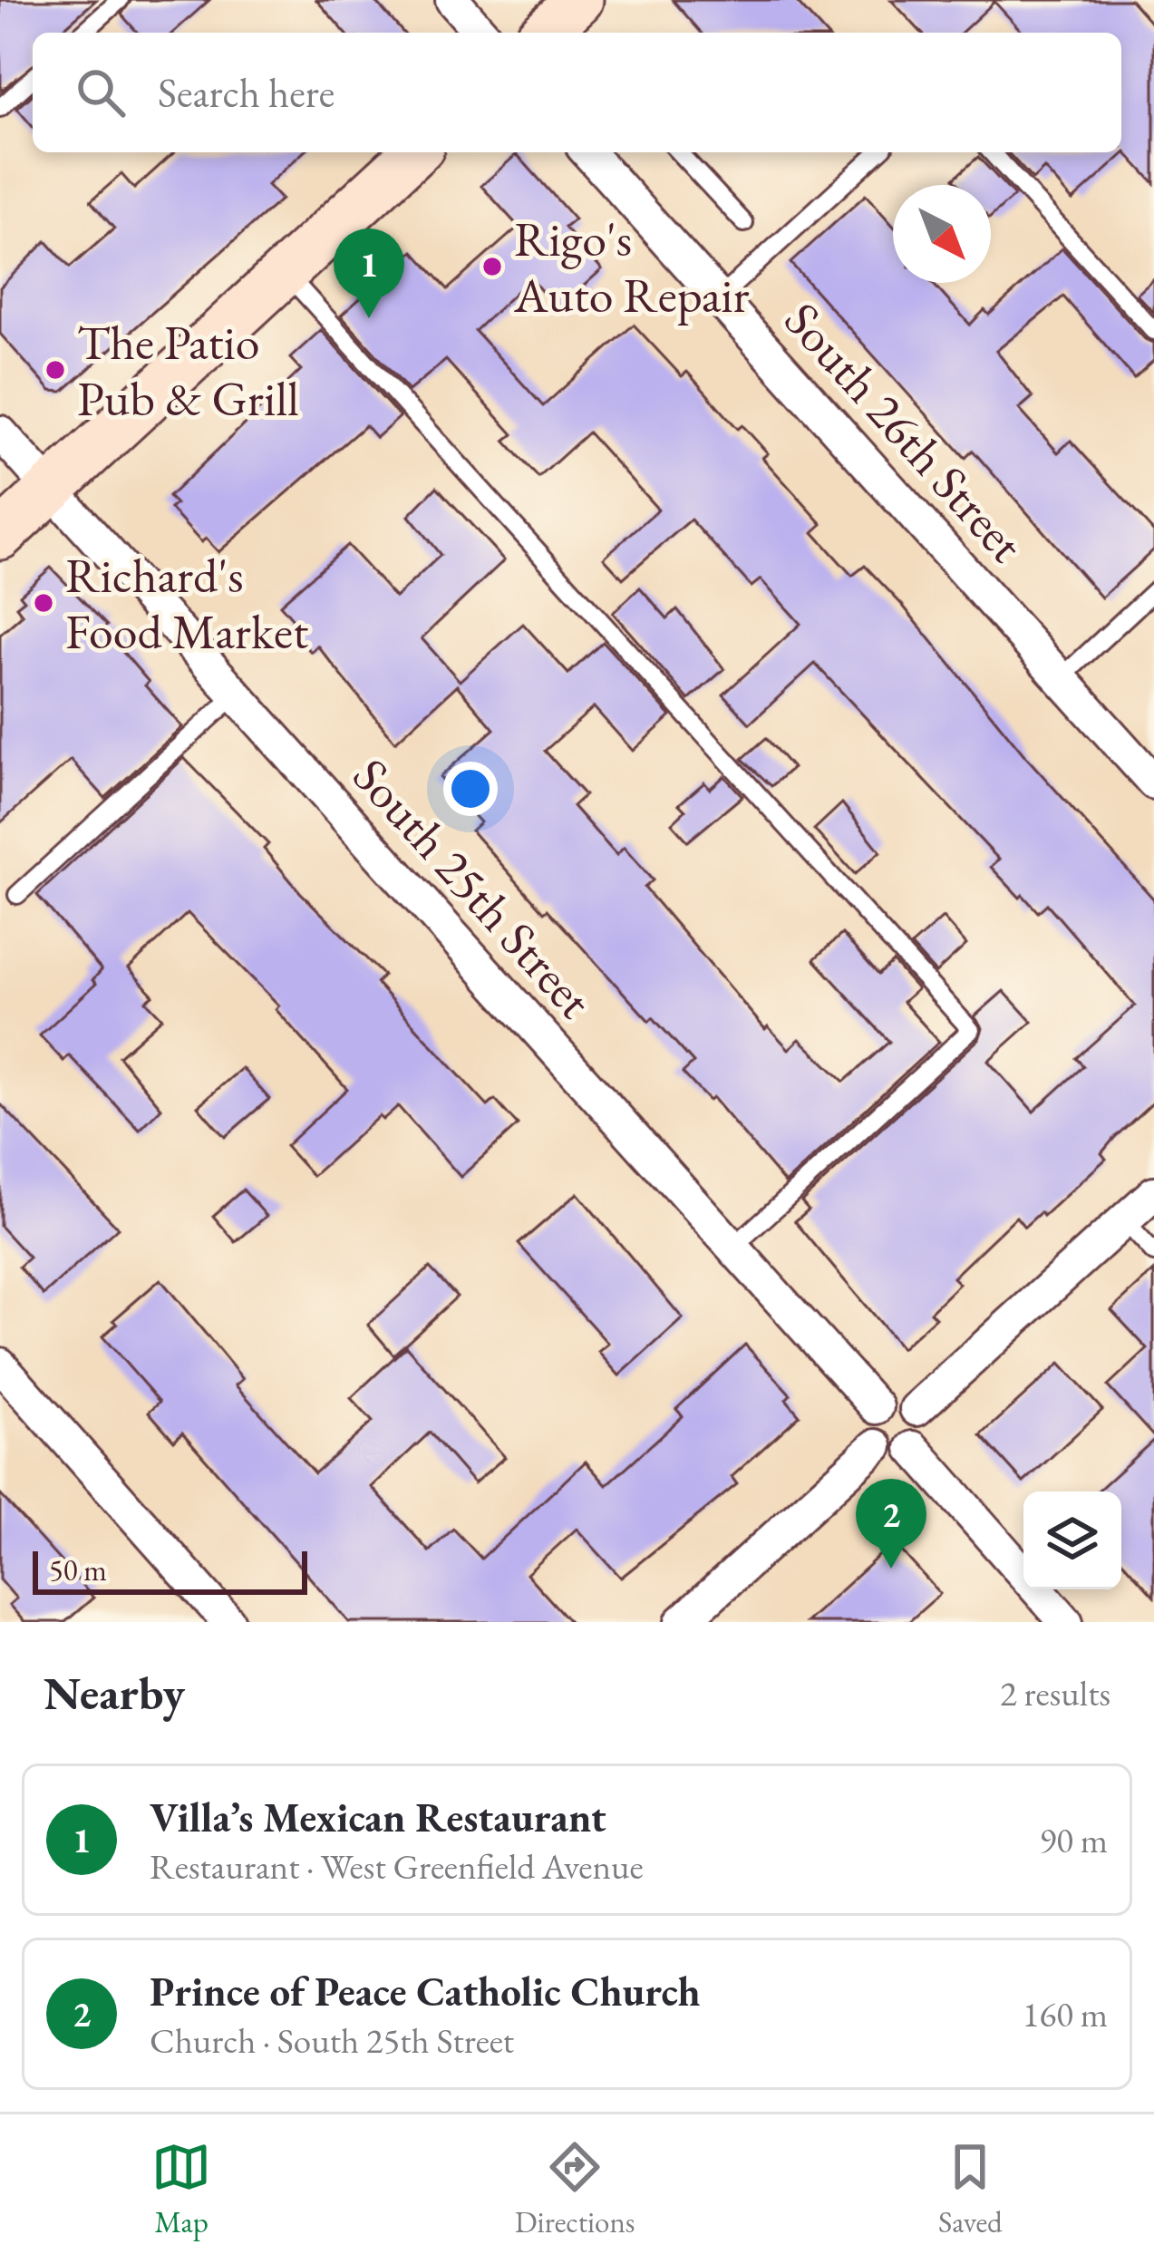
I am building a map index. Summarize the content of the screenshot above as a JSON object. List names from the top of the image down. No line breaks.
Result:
{"streets":{"street":["South 26th Street","South 25th Street"]},"places":["Rigo's Auto Repair","The Patio Pub & Grill","Richard's Food Market"],"scale_bar":"50 m","north":"bottom right","page":{"search":"Search here","pins":["1","2"],"scale":"50 m","heading":["Nearby","2 results"],"list":[{"mark":"1","name":"Villa’s Mexican Restaurant","note":"Restaurant · West Greenfield Avenue","value":"90 m"},{"mark":"2","name":"Prince of Peace Catholic Church","note":"Church · South 25th Street","value":"160 m"}],"nav":["Map","Directions","Saved"]}}
